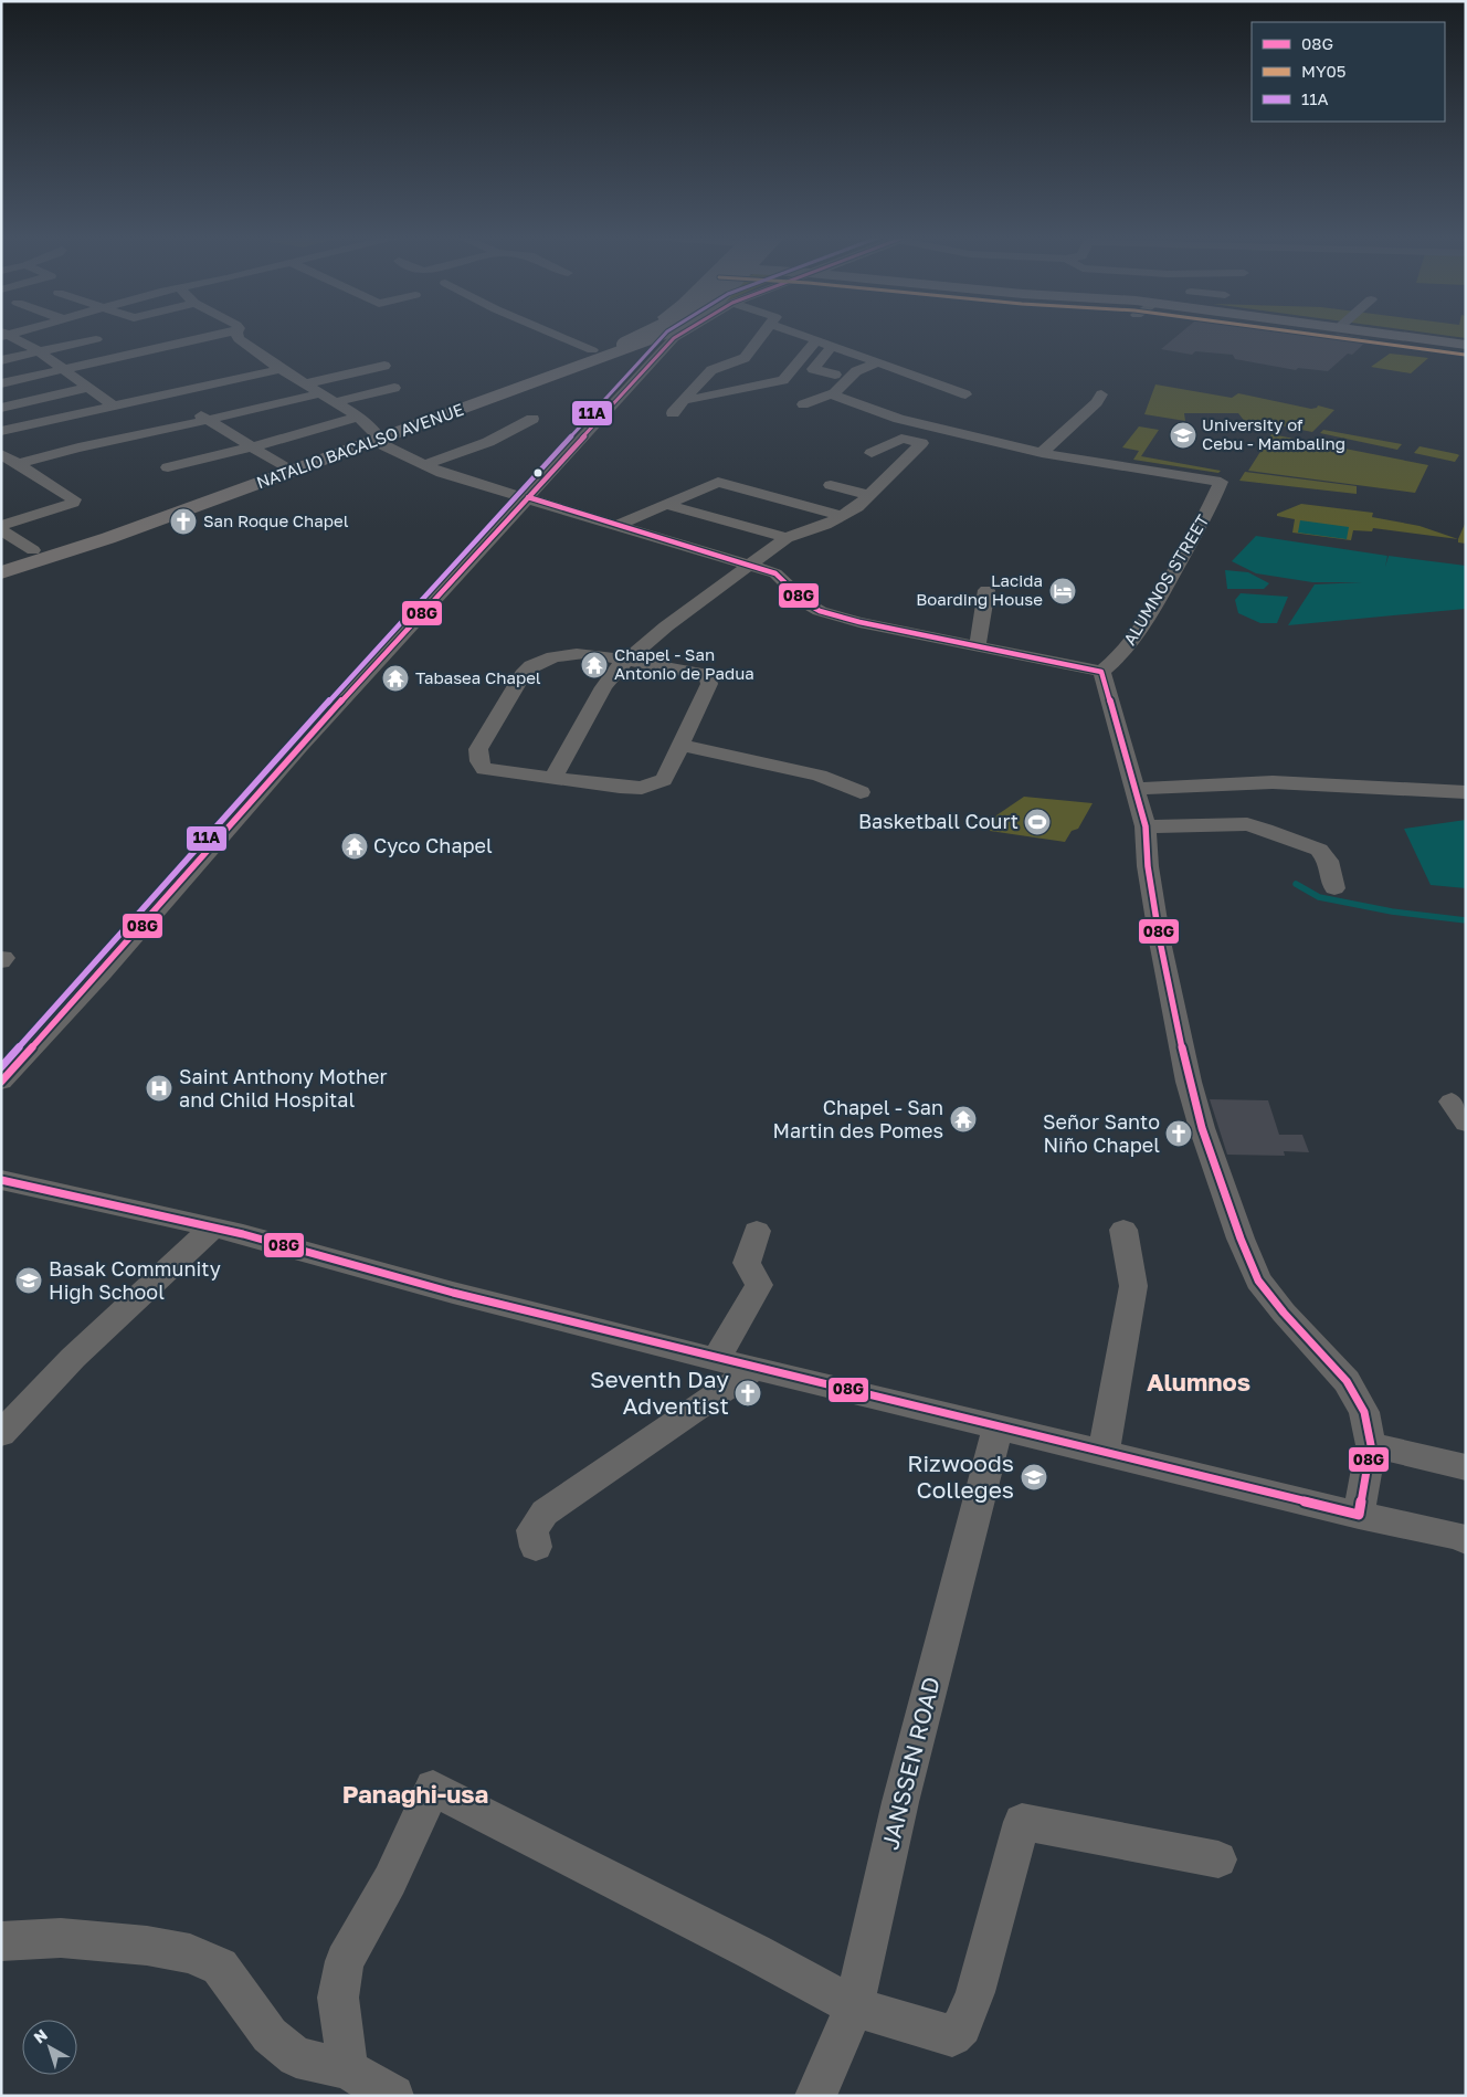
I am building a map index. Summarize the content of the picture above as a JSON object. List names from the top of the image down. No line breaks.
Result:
{"streets":{"main road":["NATALIO BACALSO AVENUE"],"street":["ALUMNOS STREET","JANSSEN ROAD"]},"districts":["Alumnos","Panaghi-usa"],"places":{"school or university":["University of Cebu - Mambaling","Basak Community High School","Rizwoods Colleges"],"church":["San Roque Chapel","Señor Santo Niño Chapel","Seventh Day Adventist"],"hotel":["Lacida Boarding House"],"temple":["Chapel - San Antonio de Padua","Tabasea Chapel","Cyco Chapel","Chapel - San Martin des Pomes"],"sports":["Basketball Court"],"hospital":["Saint Anthony Mother and Child Hospital"]},"lines":["transit line 08G","transit line MY05","transit line 11A"],"legend":["08G","MY05","11A"],"north":"top left"}
